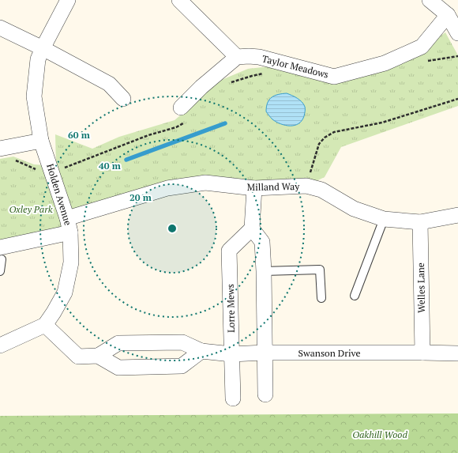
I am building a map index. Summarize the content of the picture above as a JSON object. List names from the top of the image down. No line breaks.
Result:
{"streets":{"street":["Taylor Meadows","Milland Way","Holden Avenue","Welles Lane","Lorre Mews","Swanson Drive"]},"crossings":[["Milland Way","Holden Avenue"],["Milland Way","Welles Lane"],["Holden Avenue","Swanson Drive"],["Welles Lane","Swanson Drive"],["Lorre Mews","Swanson Drive"]],"parks":["Oxley Park","Oakhill Wood"],"rings":["60 m","40 m","20 m"]}
